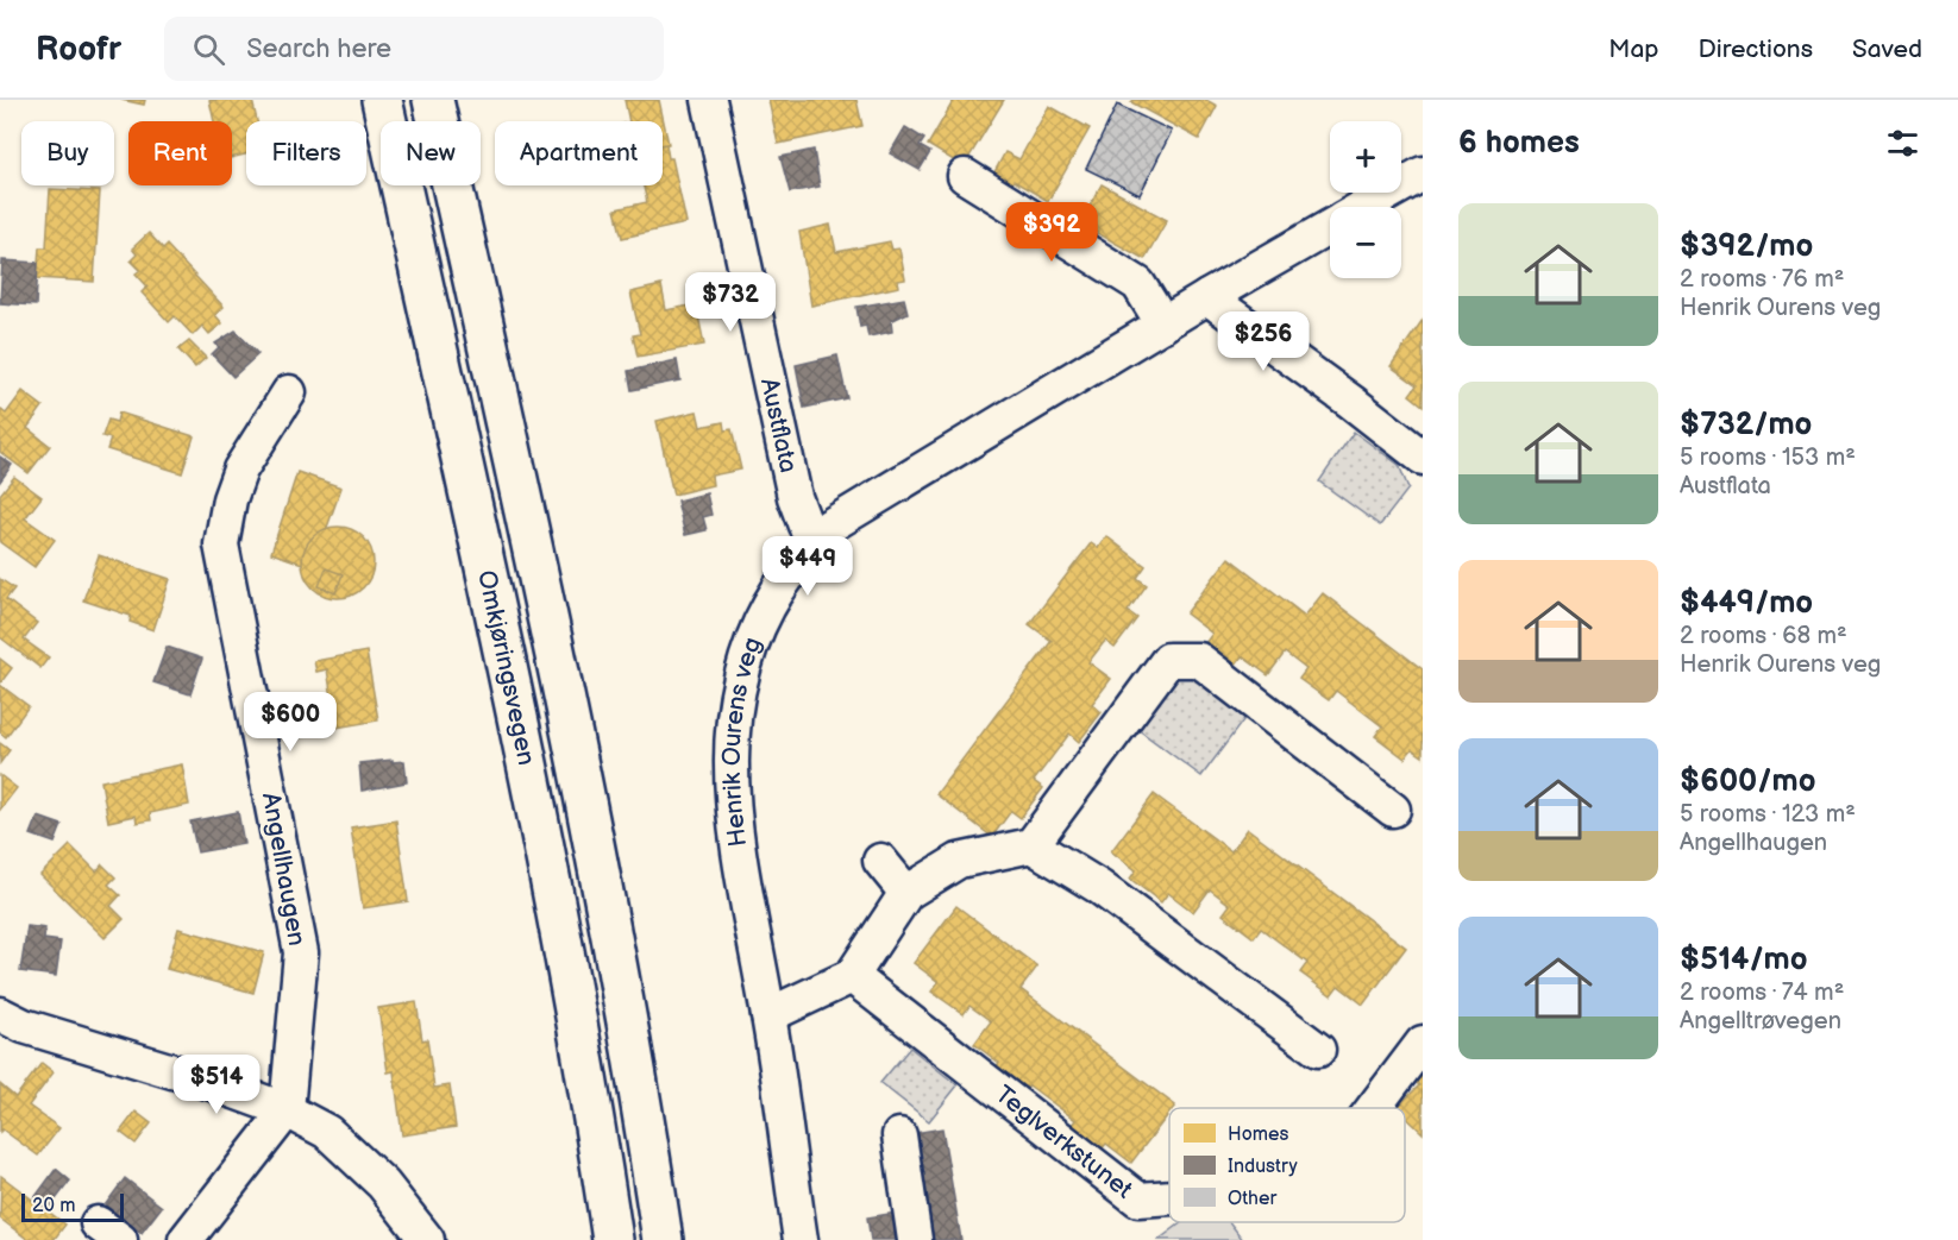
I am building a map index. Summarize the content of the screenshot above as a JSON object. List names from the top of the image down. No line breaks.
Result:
{"streets":{"highway":["Omkjøringsvegen"],"street":["Austflata","Henrik Ourens veg","Angellhaugen","Teglverkstunet"]},"crossings":[["Austflata","Henrik Ourens veg"]],"legend":["Homes","Industry","Other"],"scale_bar":"20 m","page":{"header":"Roofr","search":"Search here","nav":["Map","Directions","Saved"],"heading":"6 homes","map_buttons":["+","−"],"chip":["Buy","Rent","Filters","New","Apartment"],"list":[{"name":"$392/mo","note":"2 rooms · 76 m² · Henrik Ourens veg"},{"name":"$732/mo","note":"5 rooms · 153 m² · Austflata"},{"name":"$449/mo","note":"2 rooms · 68 m² · Henrik Ourens veg"},{"name":"$600/mo","note":"5 rooms · 123 m² · Angellhaugen"},{"name":"$514/mo","note":"2 rooms · 74 m² · Angelltrøvegen"}],"price":["$392","$732","$256","$449","$600","$514"],"scale":"20 m"}}
